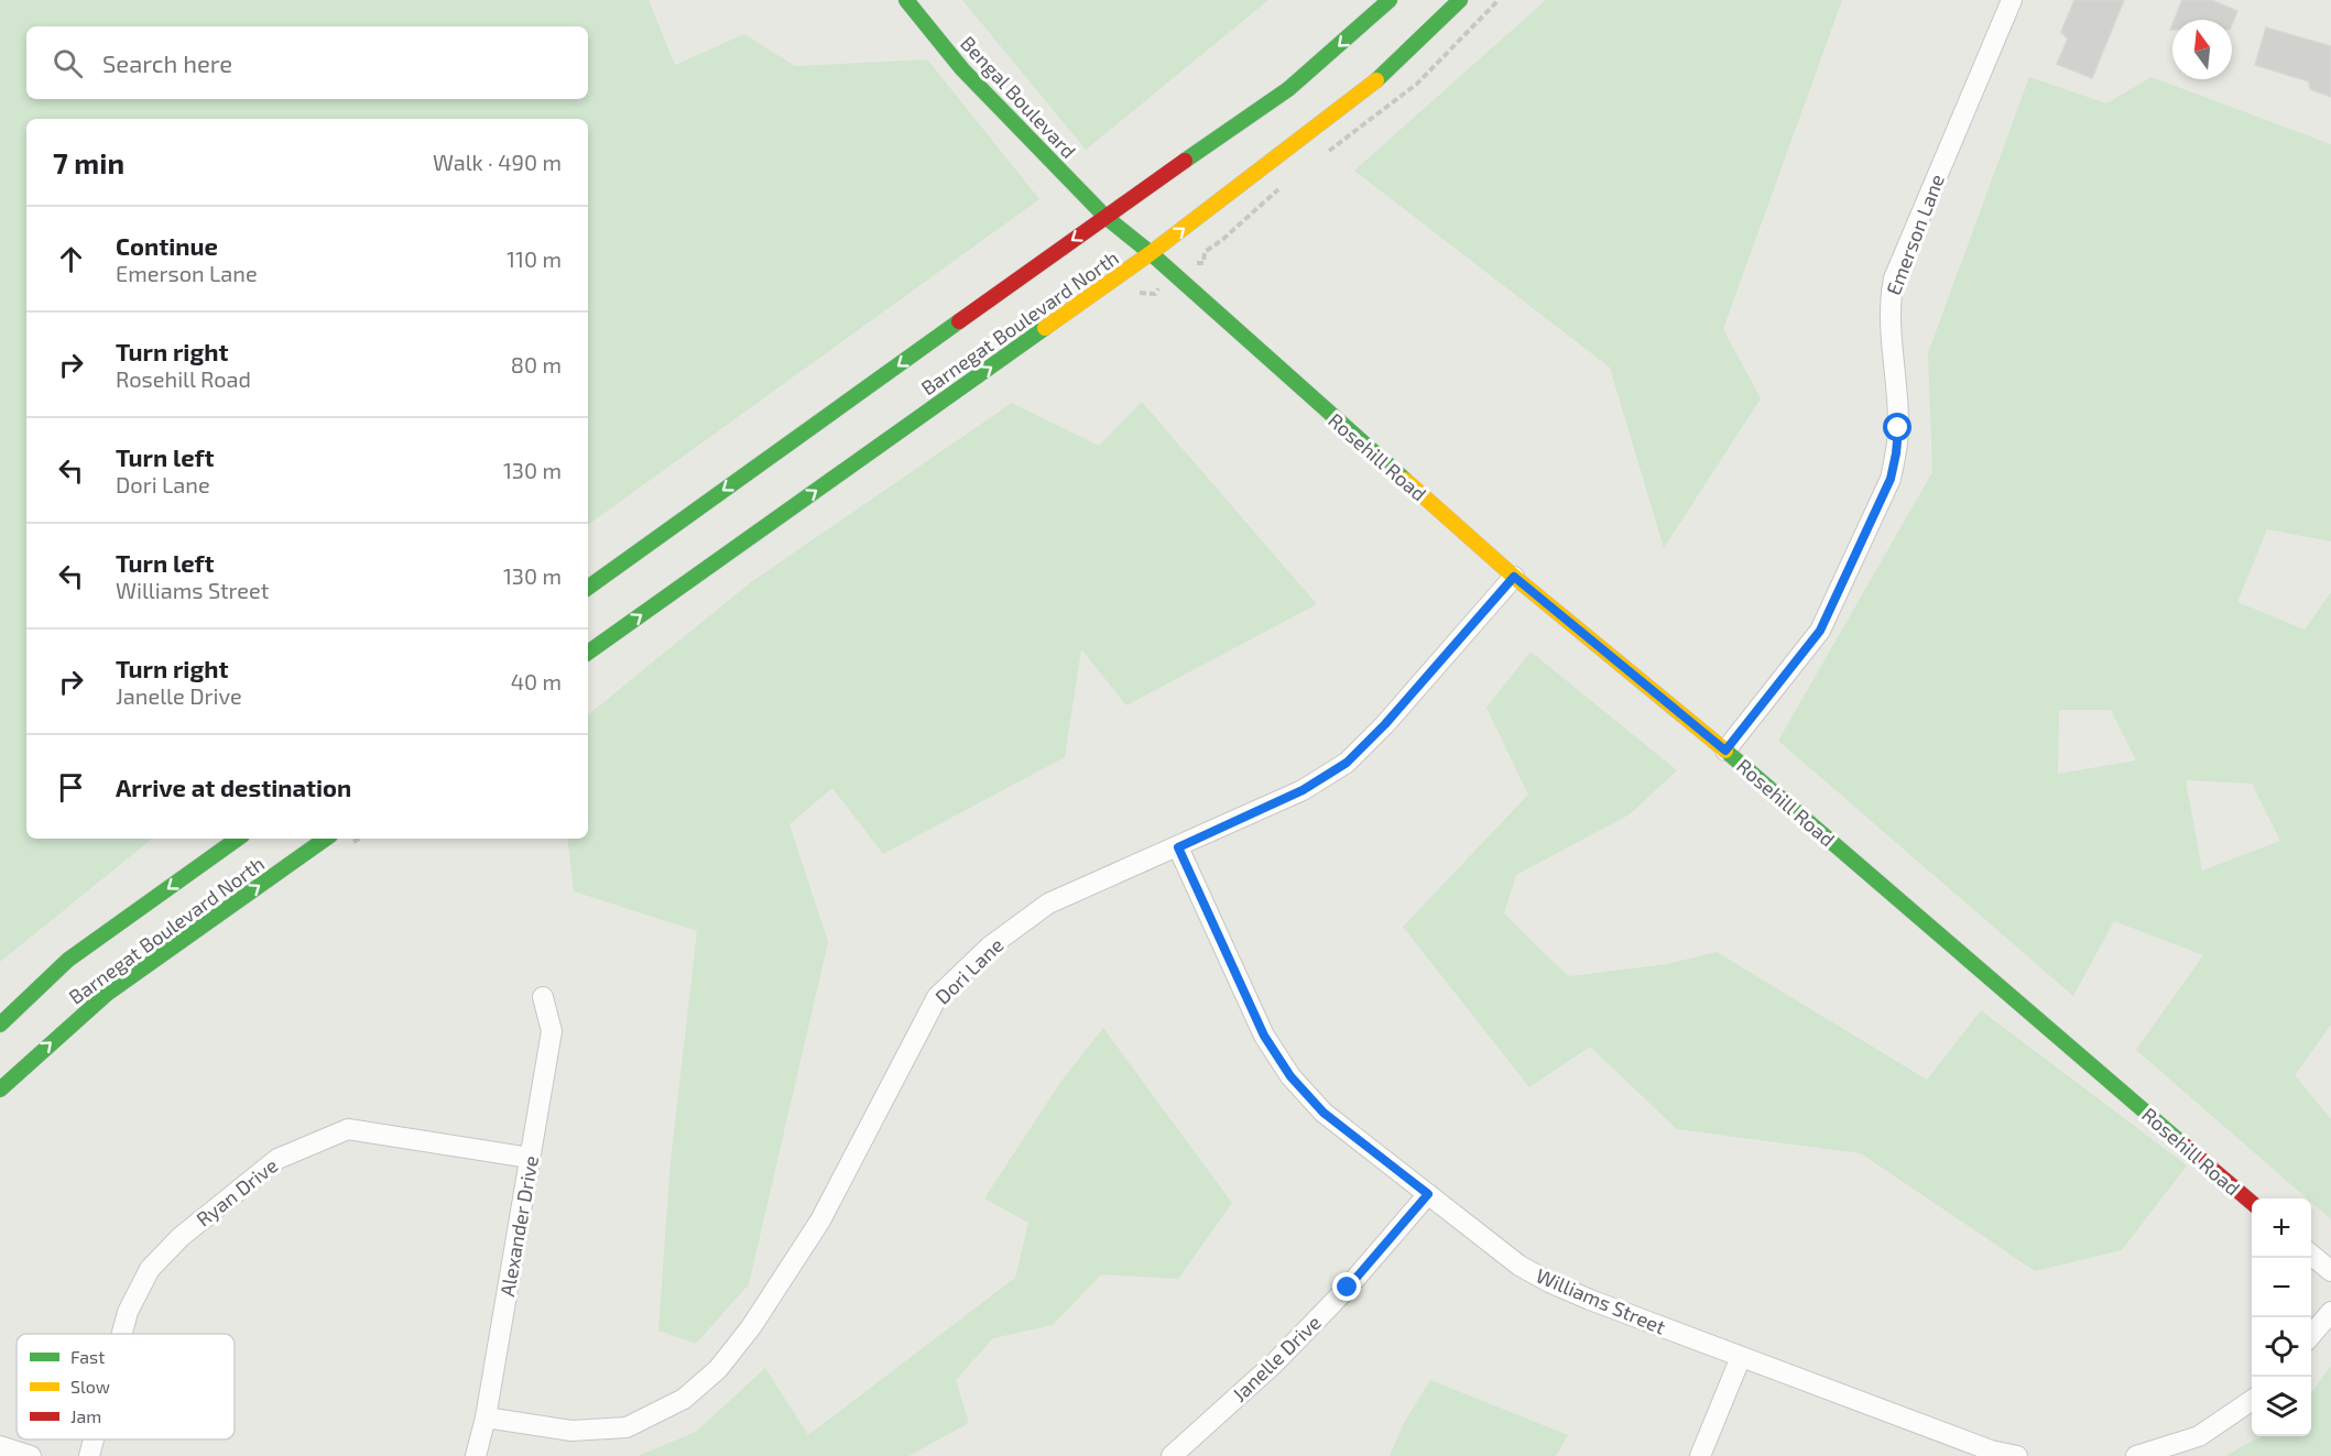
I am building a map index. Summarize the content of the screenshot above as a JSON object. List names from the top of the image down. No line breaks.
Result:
{"streets":{"street":["Bengal Boulevard","Emerson Lane","Barnegat Boulevard North","Rosehill Road","Dori Lane","Ryan Drive","Alexander Drive","Williams Street","Janelle Drive"]},"crossings":[["Bengal Boulevard","Barnegat Boulevard North"],["Bengal Boulevard","Rosehill Road"],["Emerson Lane","Rosehill Road"],["Barnegat Boulevard North","Rosehill Road"],["Rosehill Road","Dori Lane"],["Dori Lane","Alexander Drive"],["Dori Lane","Williams Street"],["Ryan Drive","Alexander Drive"],["Williams Street","Janelle Drive"]],"legend":["Fast","Slow","Jam"],"north":"top","page":{"search":"Search here","heading":["7 min","Walk · 490 m"],"list":[["Continue","Emerson Lane","110 m"],["Turn right","Rosehill Road","80 m"],["Turn left","Dori Lane","130 m"],["Turn left","Williams Street","130 m"],["Turn right","Janelle Drive","40 m"],"Arrive at destination"],"map_buttons":["+","−"]}}
